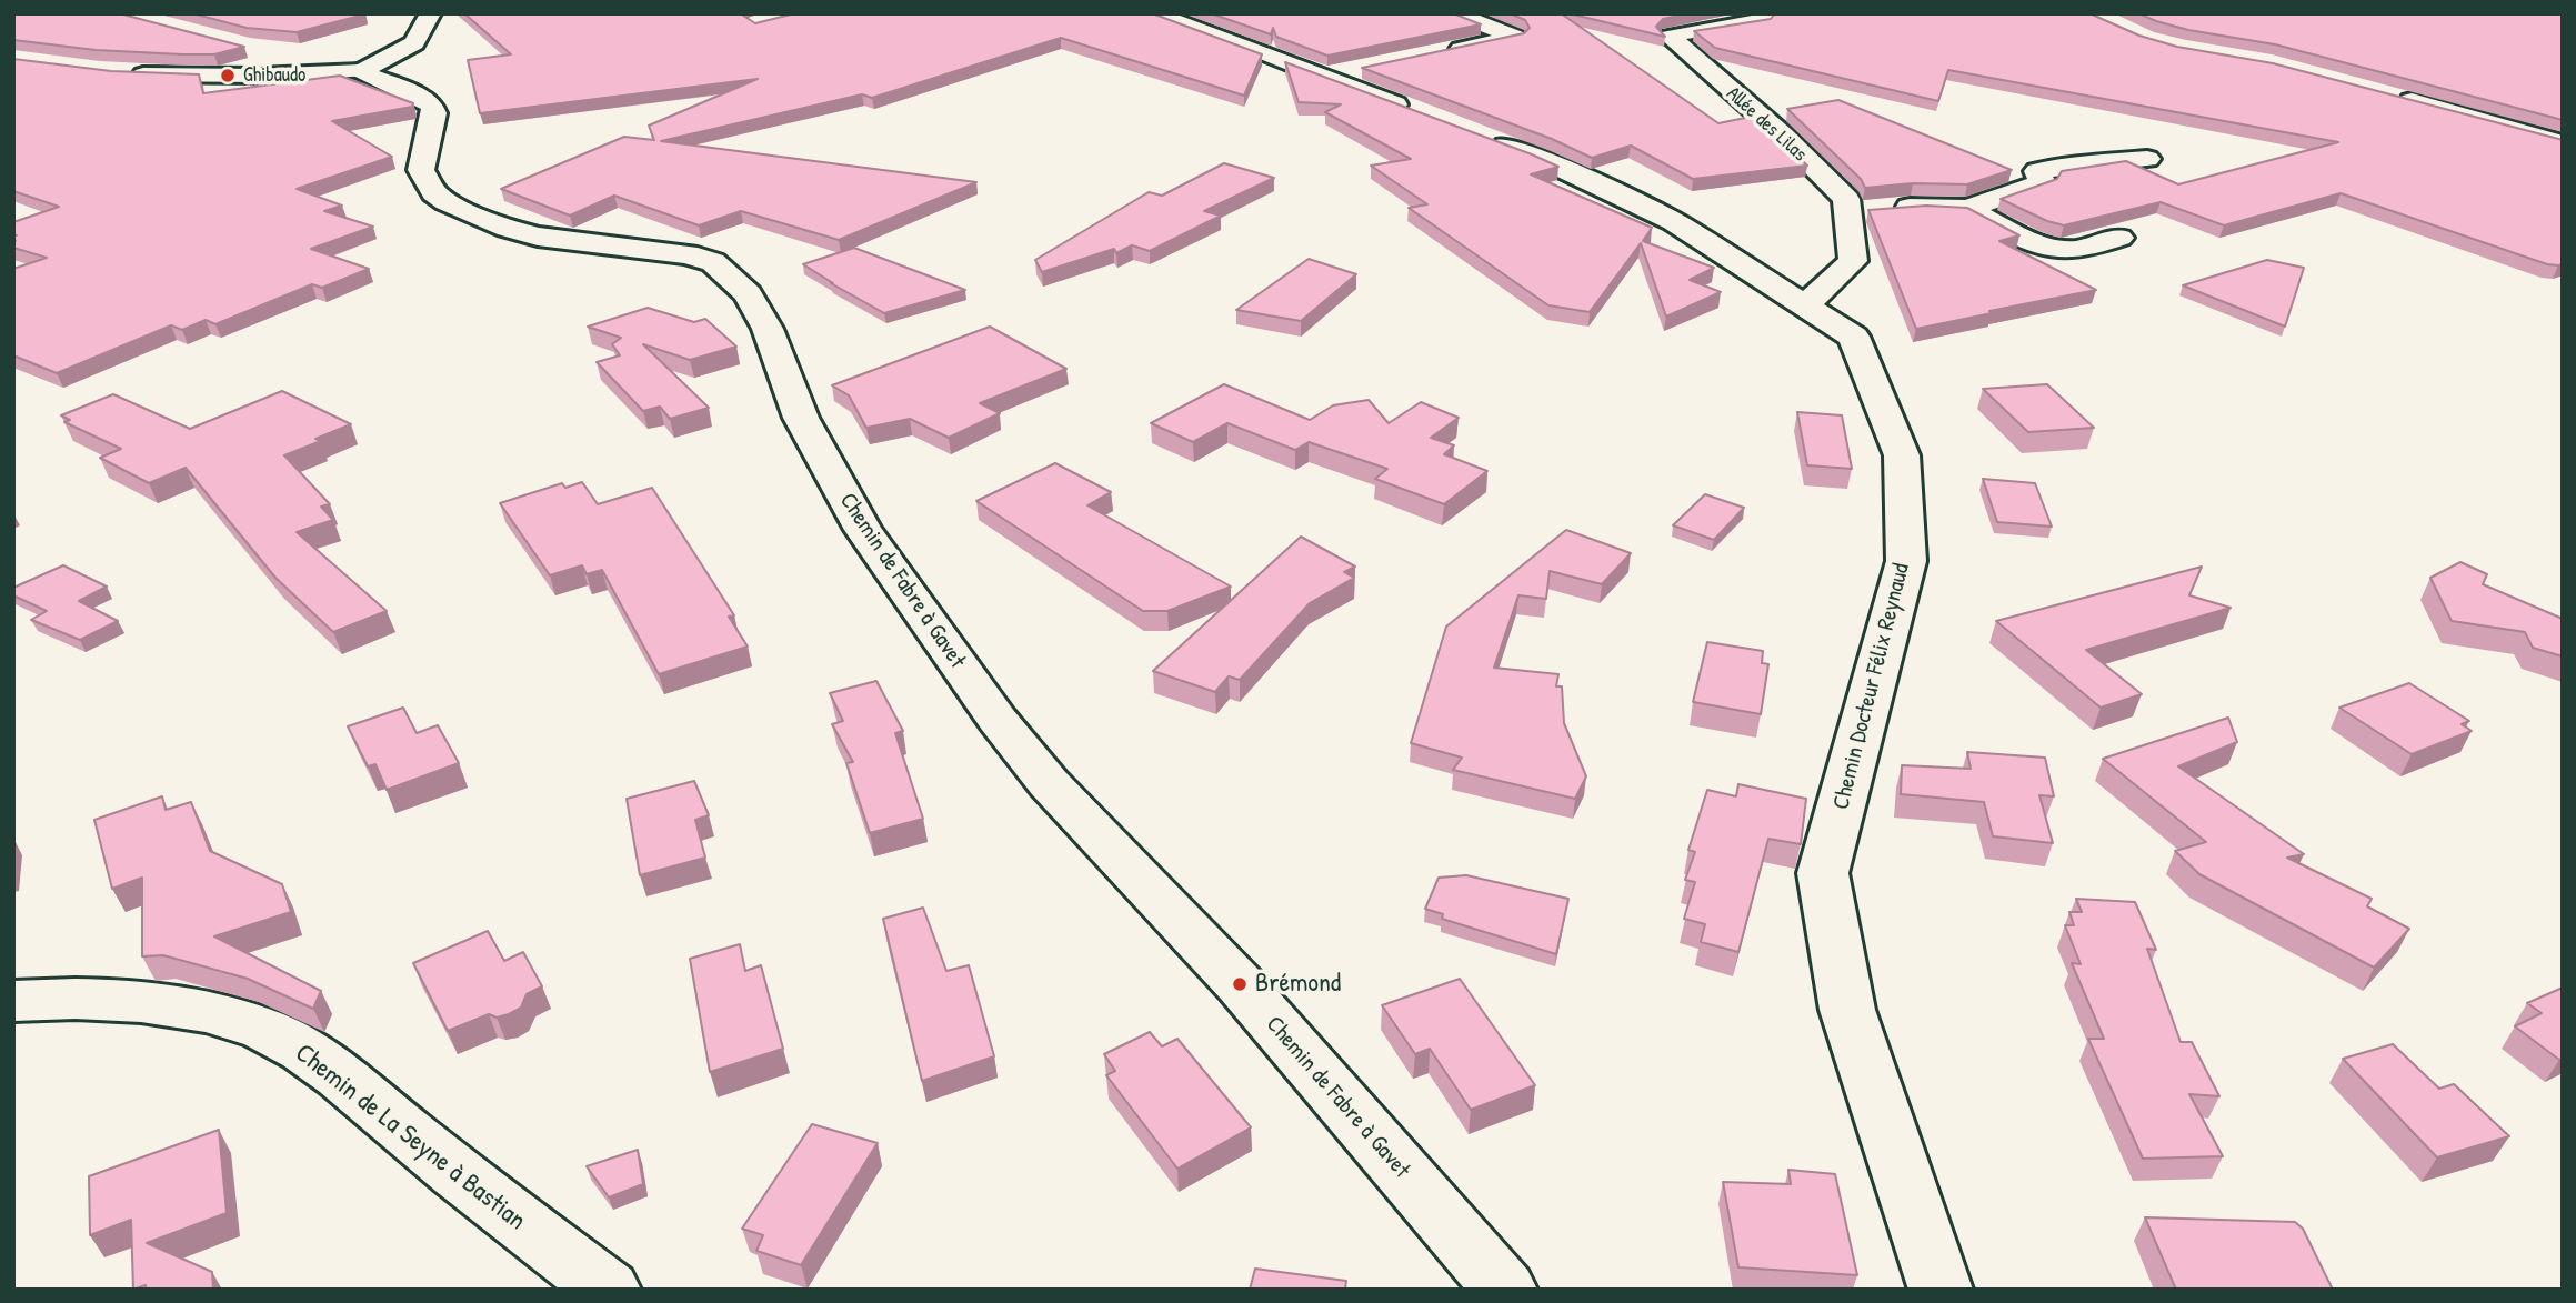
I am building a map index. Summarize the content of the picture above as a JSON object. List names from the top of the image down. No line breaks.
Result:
{"streets":{"street":["Allée des Lilas","Chemin de Fabre à Gavet","Chemin Docteur Félix Reynaud","Chemin de La Seyne à Bastian"]},"crossings":[["Allée des Lilas","Chemin Docteur Félix Reynaud"]],"places":["Ghibaudo","Brémond"]}
